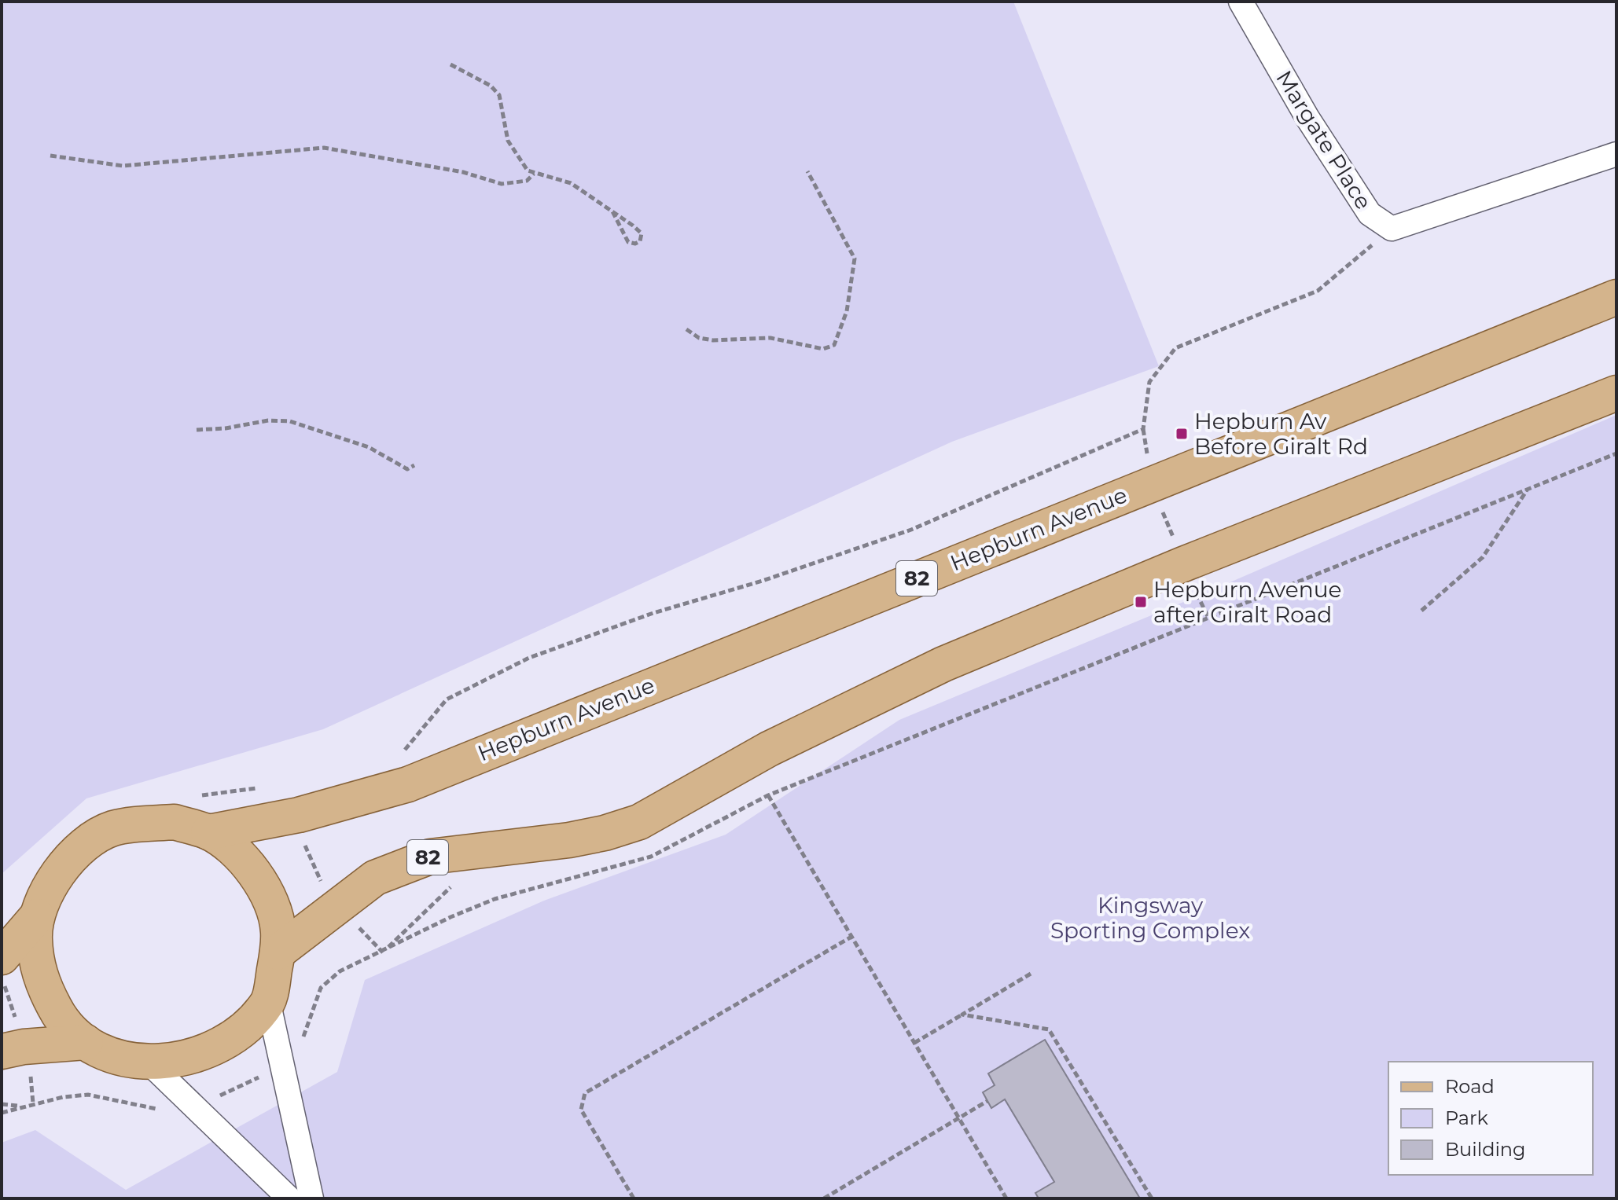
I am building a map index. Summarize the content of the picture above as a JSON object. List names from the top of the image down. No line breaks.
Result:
{"streets":{"main road":["Hepburn Avenue","82"],"street":["Margate Place"]},"crossings":[["Hepburn Avenue","82"]],"parks":["Kingsway Sporting Complex"],"places":{"transit":["Hepburn Av Before Giralt Rd","Hepburn Avenue after Giralt Road"]},"legend":["Road","Park","Building"]}
